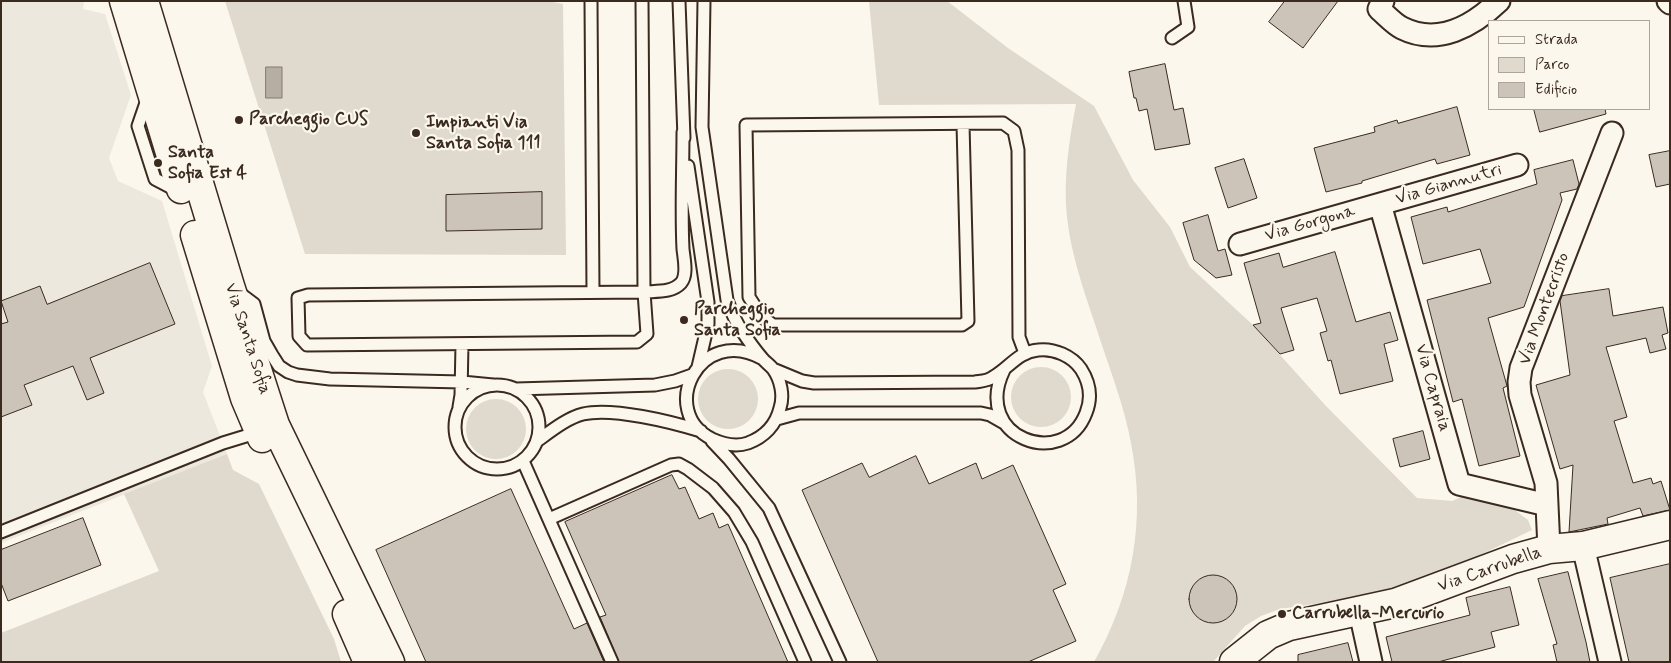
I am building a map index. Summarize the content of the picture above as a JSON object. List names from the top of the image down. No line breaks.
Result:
{"streets":{"main road":["Via Santa Sofia","Via Carrubella"],"street":["Via Giannutri","Via Gorgona","Via Montecristo","Via Capraia"]},"crossings":[["Via Giannutri","Via Gorgona"],["Via Giannutri","Via Capraia"],["Via Gorgona","Via Capraia"],["Via Montecristo","Via Capraia"],["Via Montecristo","Via Carrubella"]],"places":["Parcheggio CUS","Impianti Via Santa Sofia 111","Santa Sofia Est 4","Parcheggio Santa Sofia","Carrubella-Mercurio"],"legend":["Strada","Parco","Edificio"]}
